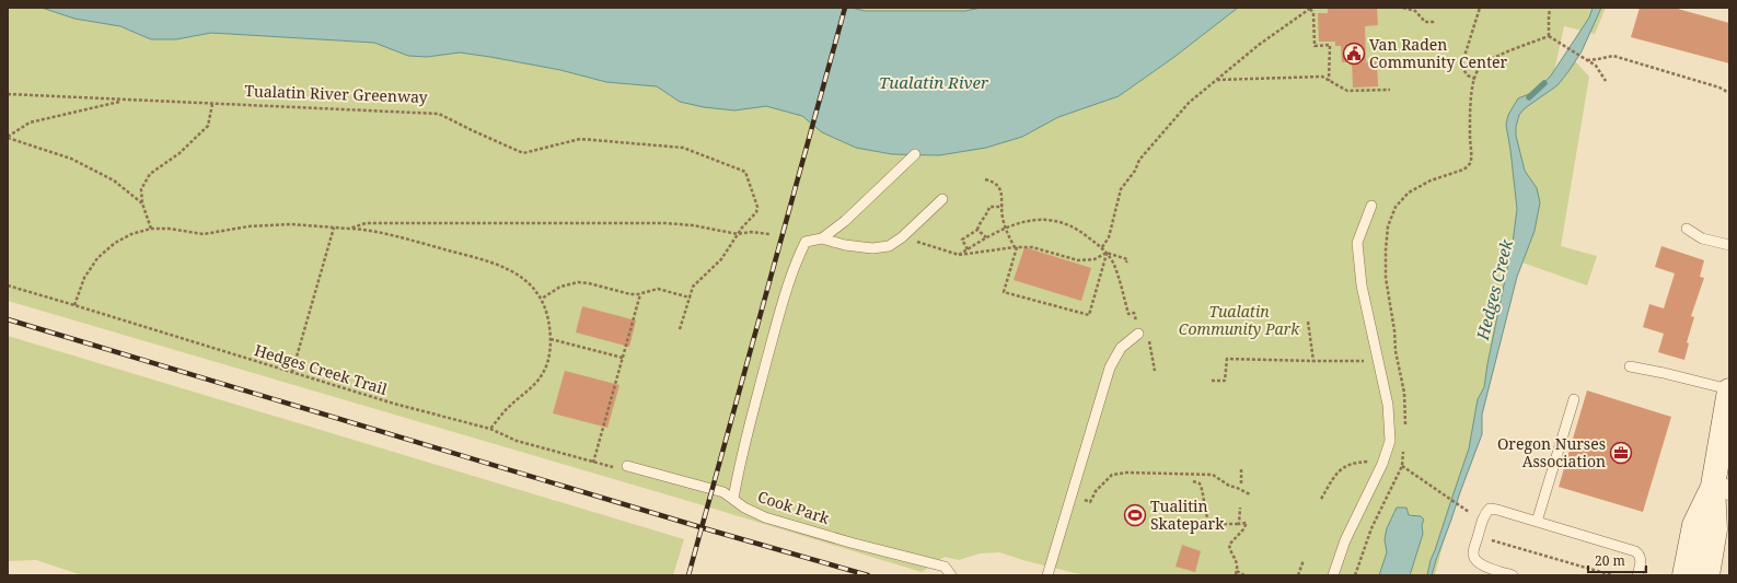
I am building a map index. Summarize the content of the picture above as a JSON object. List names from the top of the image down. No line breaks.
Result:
{"streets":{"lane":["Cook Park"],"path":["Tualatin River Greenway","Hedges Creek Trail"]},"crossings":[["Hedges Creek Trail","Cook Park"]],"water":["Tualatin River","Hedges Creek"],"parks":["Tualatin Community Park"],"places":{"public building":["Van Raden Community Center"],"office":["Oregon Nurses Association"],"sports":["Tualitin Skatepark"]},"scale_bar":"20 m"}
